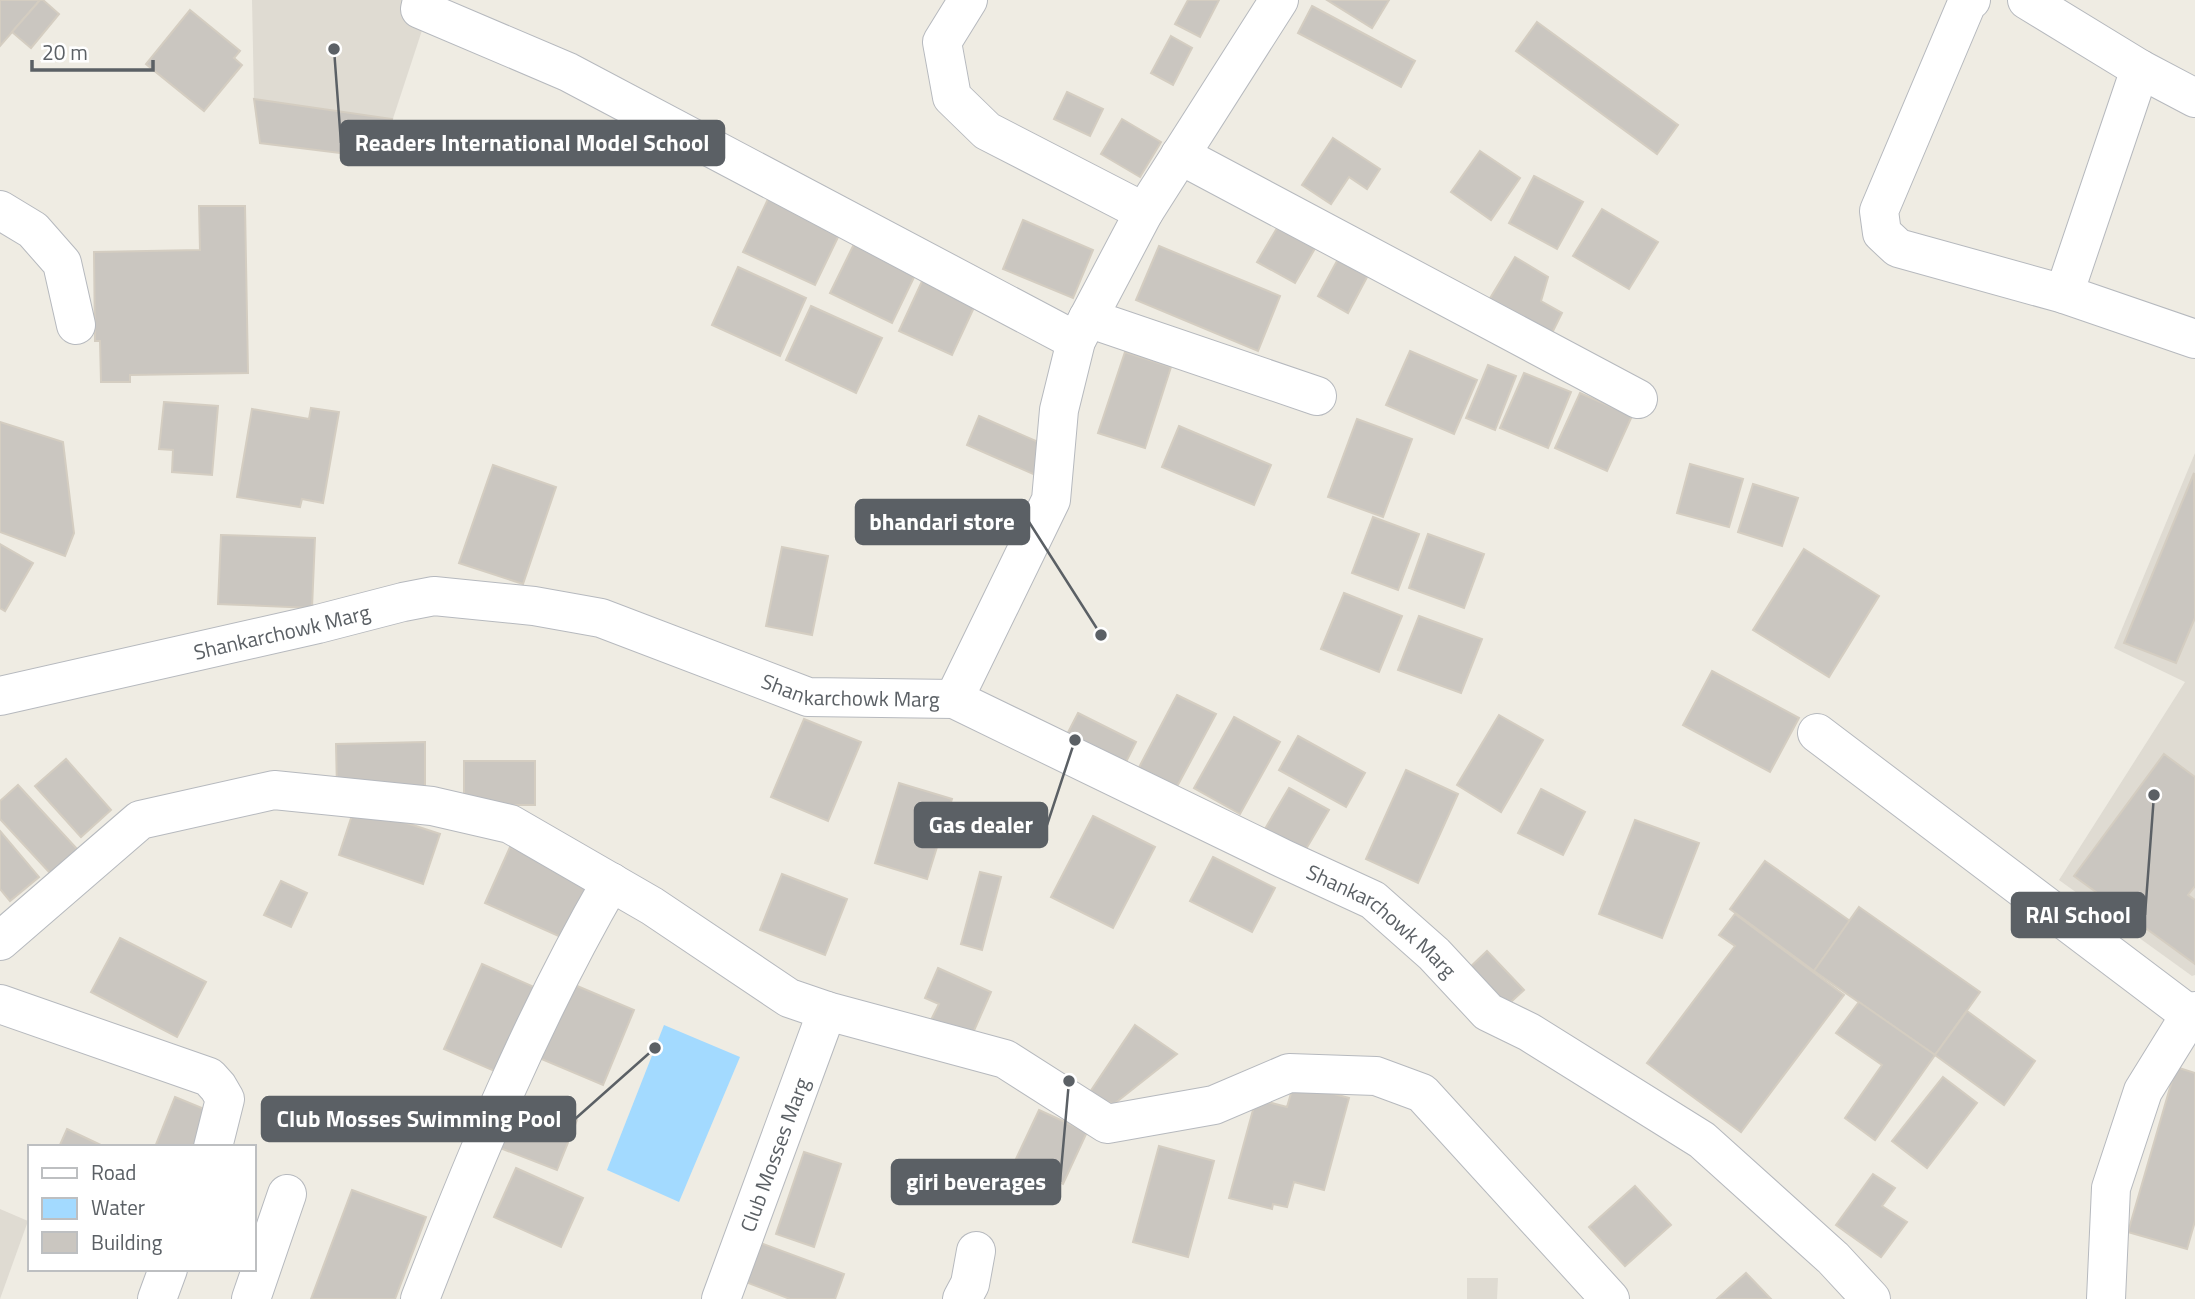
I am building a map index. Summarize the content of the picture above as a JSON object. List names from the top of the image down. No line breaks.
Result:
{"streets":{"street":["Shankarchowk Marg","Club Mosses Marg"]},"places":["Readers International Model School","bhandari store","Gas dealer","RAI School","Club Mosses Swimming Pool","giri beverages"],"legend":["Road","Water","Building"],"scale_bar":"20 m"}
